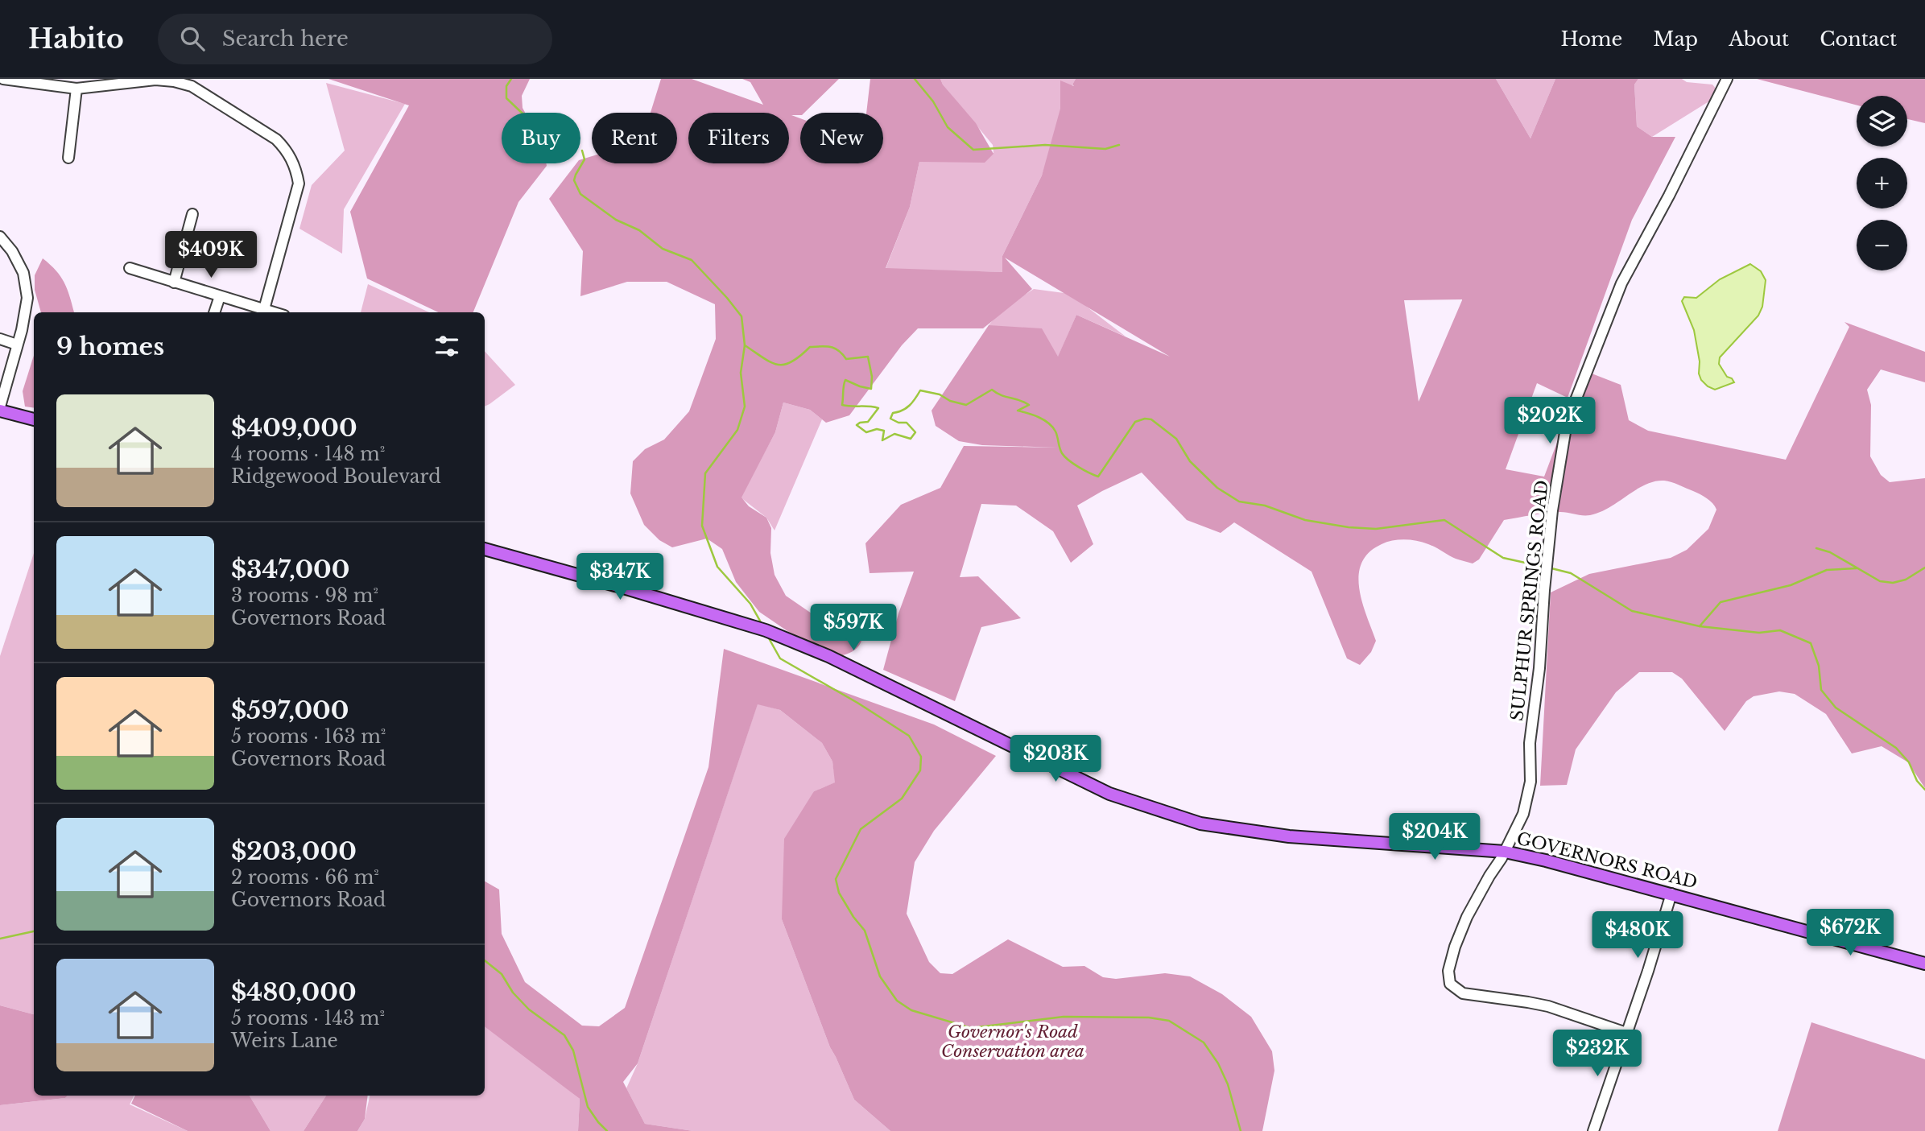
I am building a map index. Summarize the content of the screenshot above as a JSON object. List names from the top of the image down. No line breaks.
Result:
{"streets":{"main road":["GOVERNORS ROAD"],"street":["SULPHUR SPRINGS ROAD"]},"crossings":[["SULPHUR SPRINGS ROAD","GOVERNORS ROAD"]],"parks":["Governor's Road Conservation area"],"page":{"header":"Habito","search":"Search here","nav":["Home","Map","About","Contact"],"map_buttons":["+","−"],"chip":["Buy","Rent","Filters","New"],"price":["$409K","$202K","$347K","$597K","$203K","$204K","$672K","$480K","$232K"],"heading":"9 homes","list":[{"name":"$409,000","note":"4 rooms · 148 m² · Ridgewood Boulevard"},{"name":"$347,000","note":"3 rooms · 98 m² · Governors Road"},{"name":"$597,000","note":"5 rooms · 163 m² · Governors Road"},{"name":"$203,000","note":"2 rooms · 66 m² · Governors Road"},{"name":"$480,000","note":"5 rooms · 143 m² · Weirs Lane"}]}}
